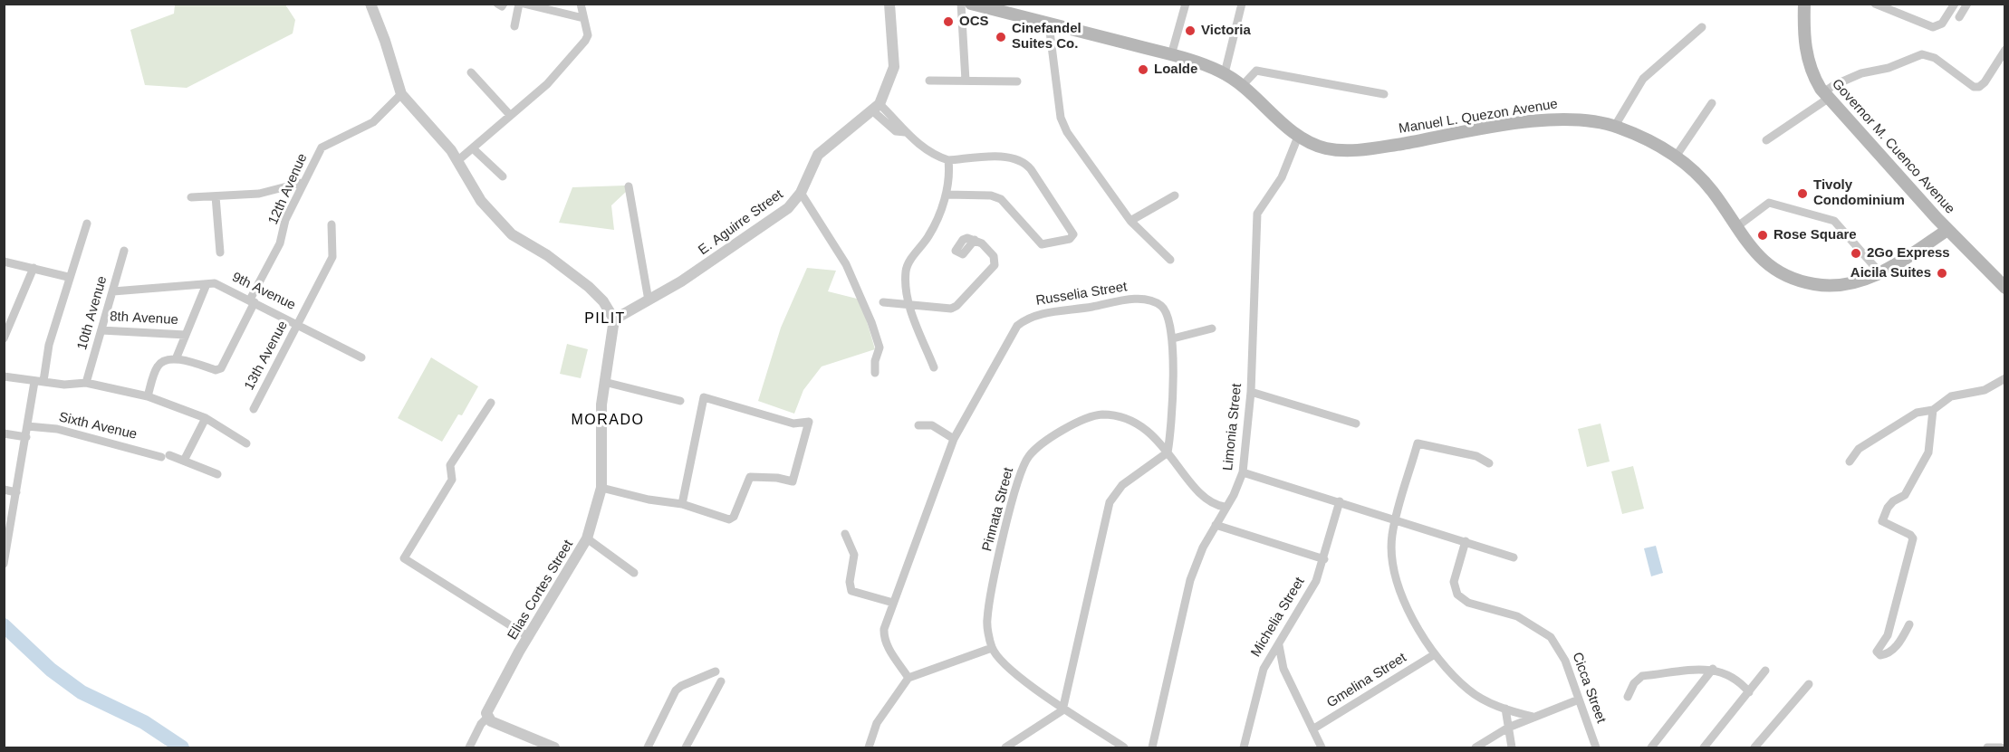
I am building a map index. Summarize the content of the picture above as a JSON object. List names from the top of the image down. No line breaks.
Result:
{"streets":{"main road":["Manuel L. Quezon Avenue","Governor M. Cuenco Avenue"],"street":["12th Avenue","E. Aguirre Street","9th Avenue","Russelia Street","10th Avenue","8th Avenue","13th Avenue","Sixth Avenue","Limonia Street","Pinnata Street","Elias Cortes Street","Michelia Street","Gmelina Street","Cicca Street"]},"crossings":[["Manuel L. Quezon Avenue","Governor M. Cuenco Avenue"],["Manuel L. Quezon Avenue","Limonia Street"],["12th Avenue","9th Avenue"],["E. Aguirre Street","Elias Cortes Street"],["9th Avenue","10th Avenue"],["9th Avenue","13th Avenue"],["Russelia Street","Pinnata Street"],["10th Avenue","8th Avenue"],["Limonia Street","Pinnata Street"]],"districts":["PILIT","MORADO"],"places":["OCS","Victoria","Cinefandel Suites Co.","Loalde","Tivoly Condominium","Rose Square","2Go Express","Aicila Suites"]}
